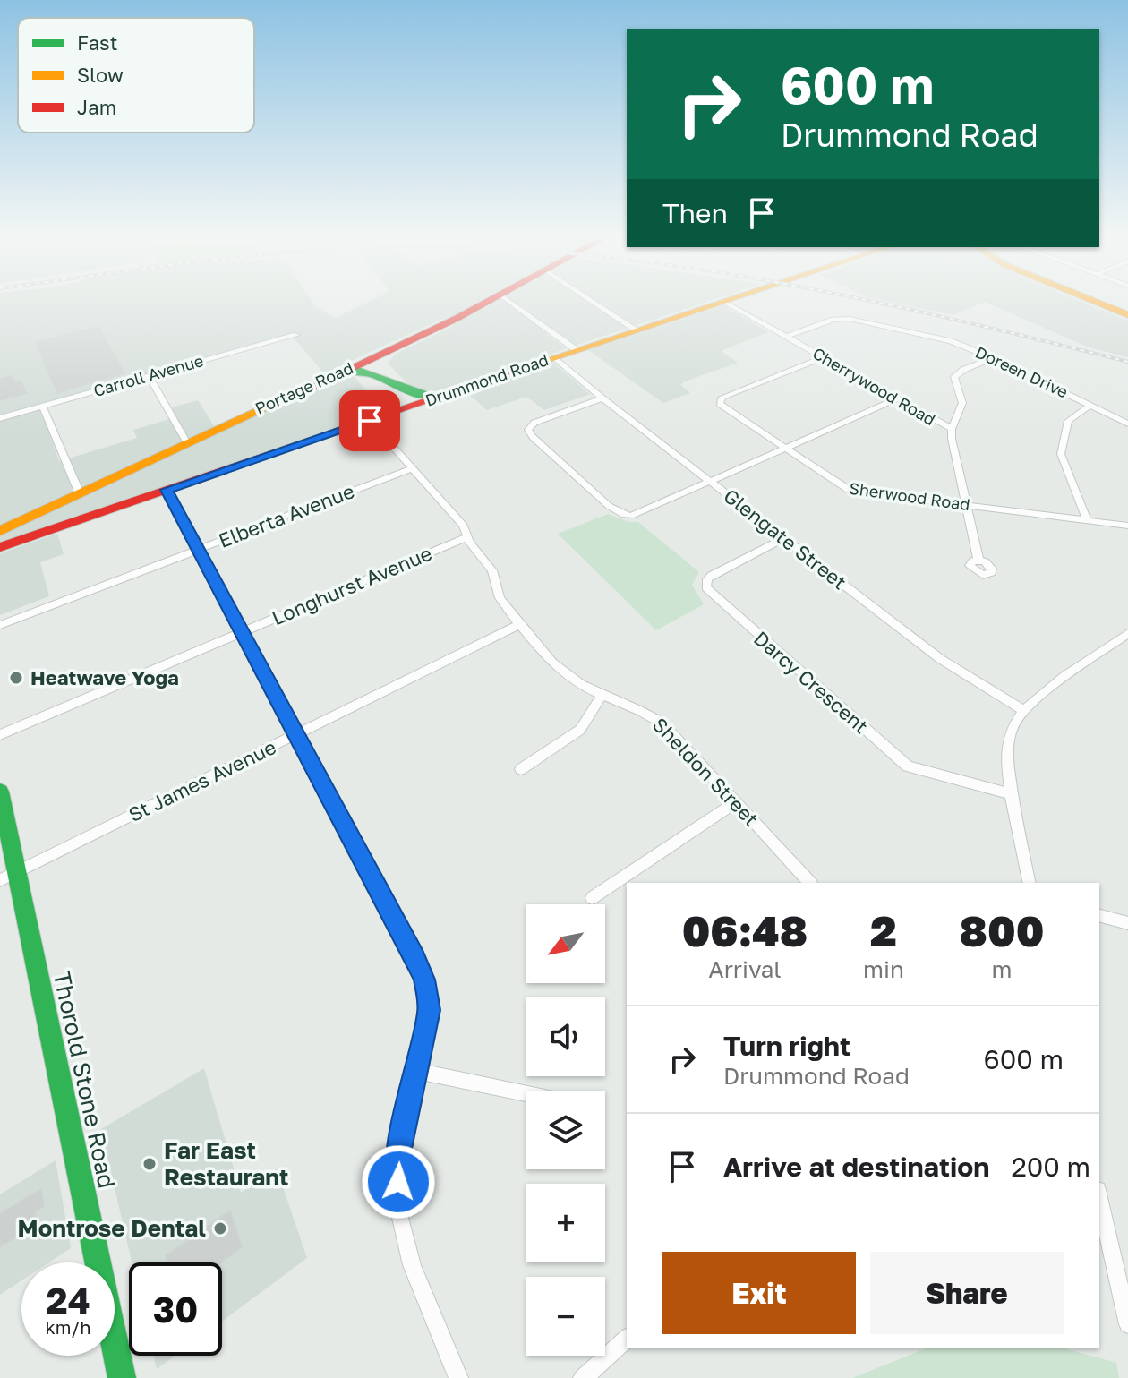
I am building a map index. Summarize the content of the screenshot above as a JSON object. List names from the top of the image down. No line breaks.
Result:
{"streets":{"main road":["Drummond Road","Portage Road","Thorold Stone Road"],"street":["Doreen Drive","Carroll Avenue","Cherrywood Road","Sherwood Road","Elberta Avenue","Glengate Street","Longhurst Avenue","Darcy Crescent","Sheldon Street","St James Avenue"]},"crossings":[["Doreen Drive","Cherrywood Road"],["Drummond Road","Glengate Street"],["Drummond Road","Sheldon Street"],["Cherrywood Road","Sherwood Road"],["Elberta Avenue","Sheldon Street"],["Glengate Street","Darcy Crescent"],["Longhurst Avenue","Sheldon Street"],["Sheldon Street","St James Avenue"],["St James Avenue","Thorold Stone Road"]],"places":["Heatwave Yoga","Far East Restaurant","Montrose Dental"],"legend":["Fast","Slow","Jam"],"north":"bottom left","page":{"turn":["600 m","Drummond Road"],"then":"Then","eta":["06:48","Arrival","2","min","800","m"],"map_buttons":["+","−"],"list":[{"name":"Turn right","note":"Drummond Road","value":"600 m"},{"name":"Arrive at destination","value":"200 m"}],"buttons":["Exit","Share"],"speed":"24 km/h","limit":"30"}}
